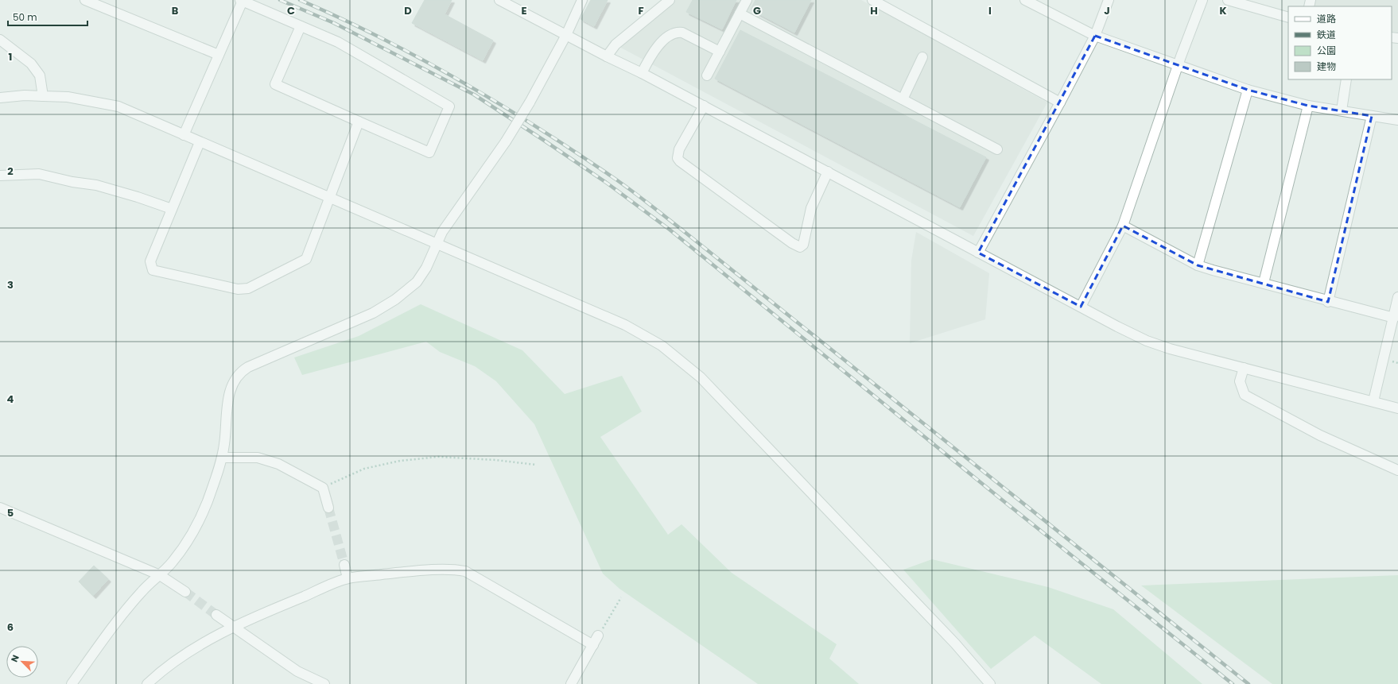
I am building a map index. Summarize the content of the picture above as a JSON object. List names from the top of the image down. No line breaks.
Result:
{"legend":["道路","鉄道","公園","建物"],"scale_bar":"50 m","north":"top left","grid":{"columns":["B","C","D","E","F","G","H","I","J","K"],"rows":["1","2","3","4","5","6"]}}
